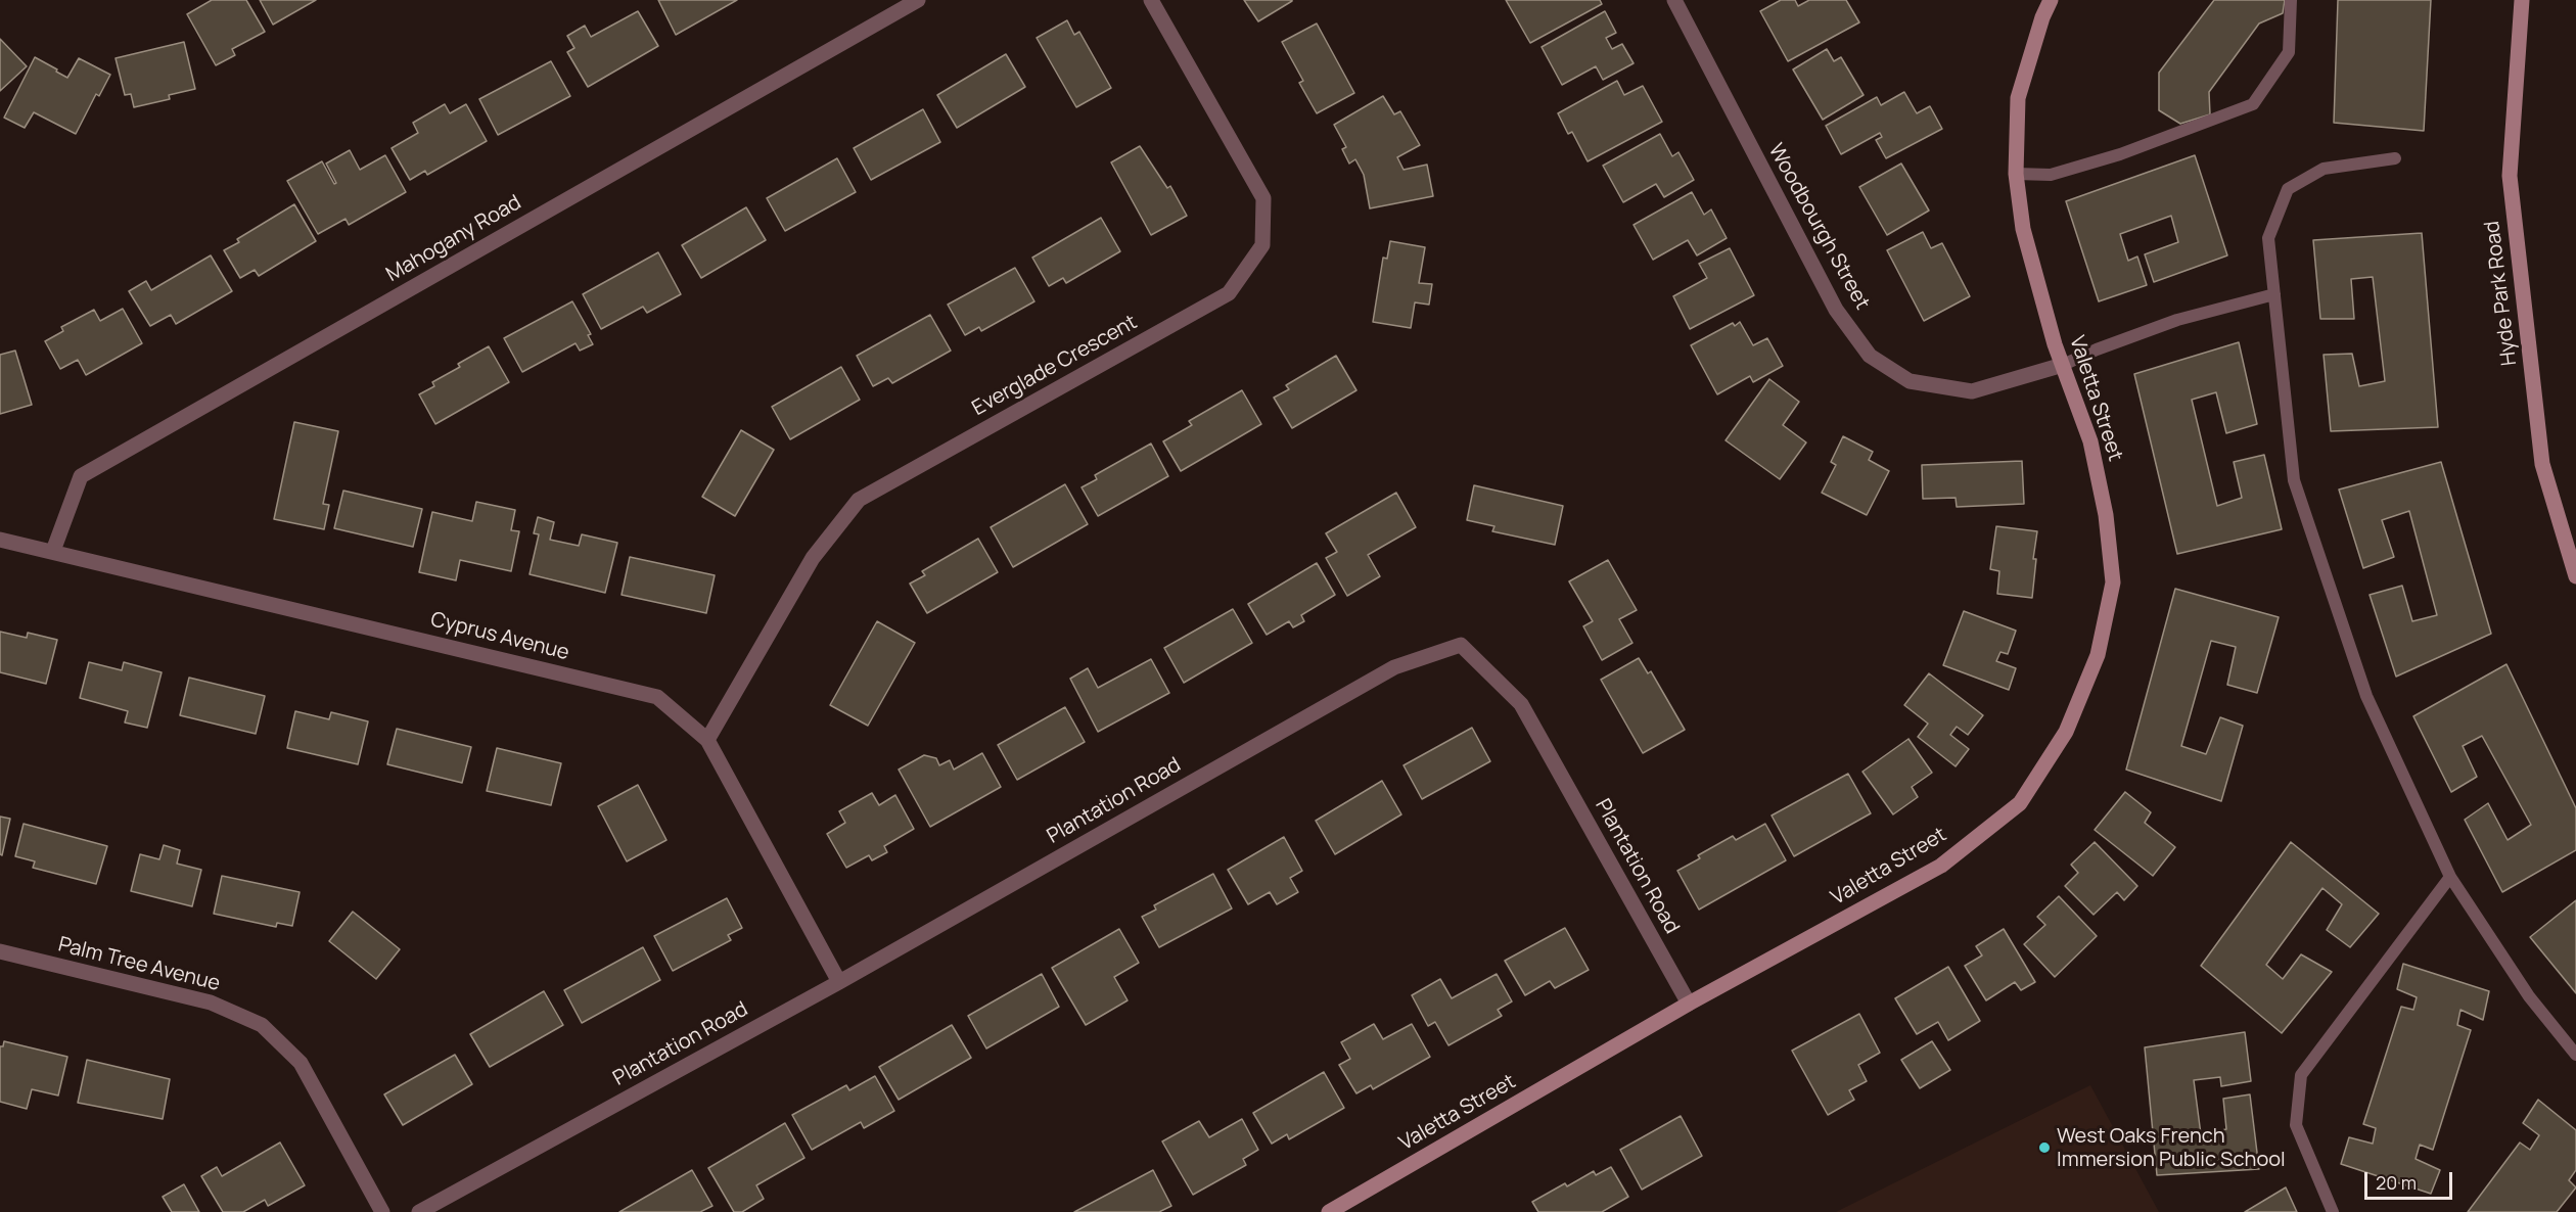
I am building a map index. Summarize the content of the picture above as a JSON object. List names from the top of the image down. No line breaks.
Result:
{"streets":{"street":["Woodbourgh Street","Mahogany Road","Hyde Park Road","Everglade Crescent","Valetta Street","Cyprus Avenue","Plantation Road","Palm Tree Avenue"]},"crossings":[["Woodbourgh Street","Valetta Street"],["Mahogany Road","Cyprus Avenue"],["Everglade Crescent","Cyprus Avenue"],["Valetta Street","Plantation Road"],["Cyprus Avenue","Plantation Road"]],"places":["West Oaks French Immersion Public School"],"scale_bar":"20 m"}
